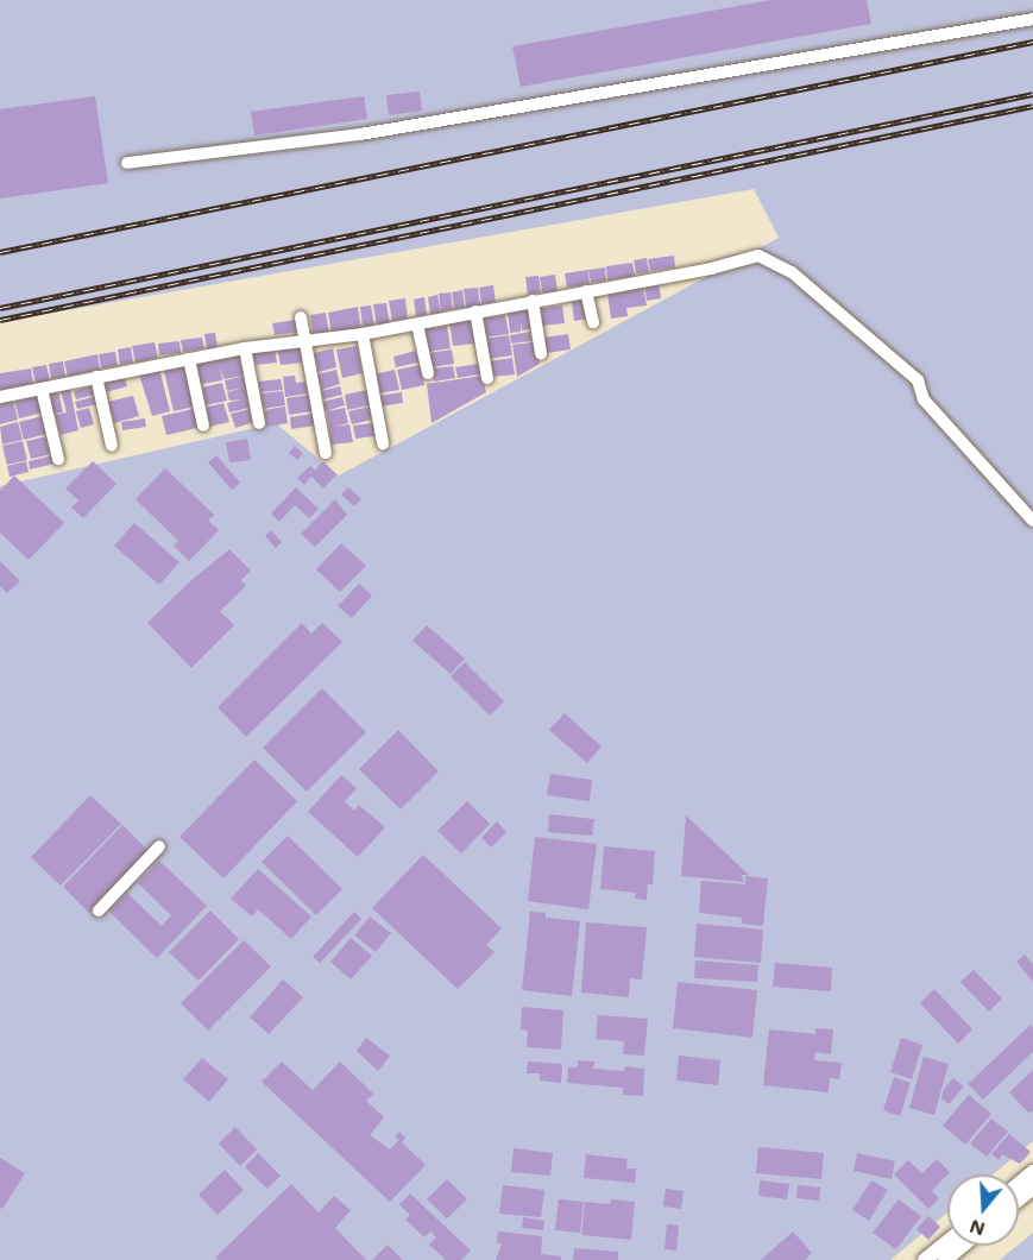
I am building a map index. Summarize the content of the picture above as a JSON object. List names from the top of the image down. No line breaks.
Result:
{"north":"bottom"}
